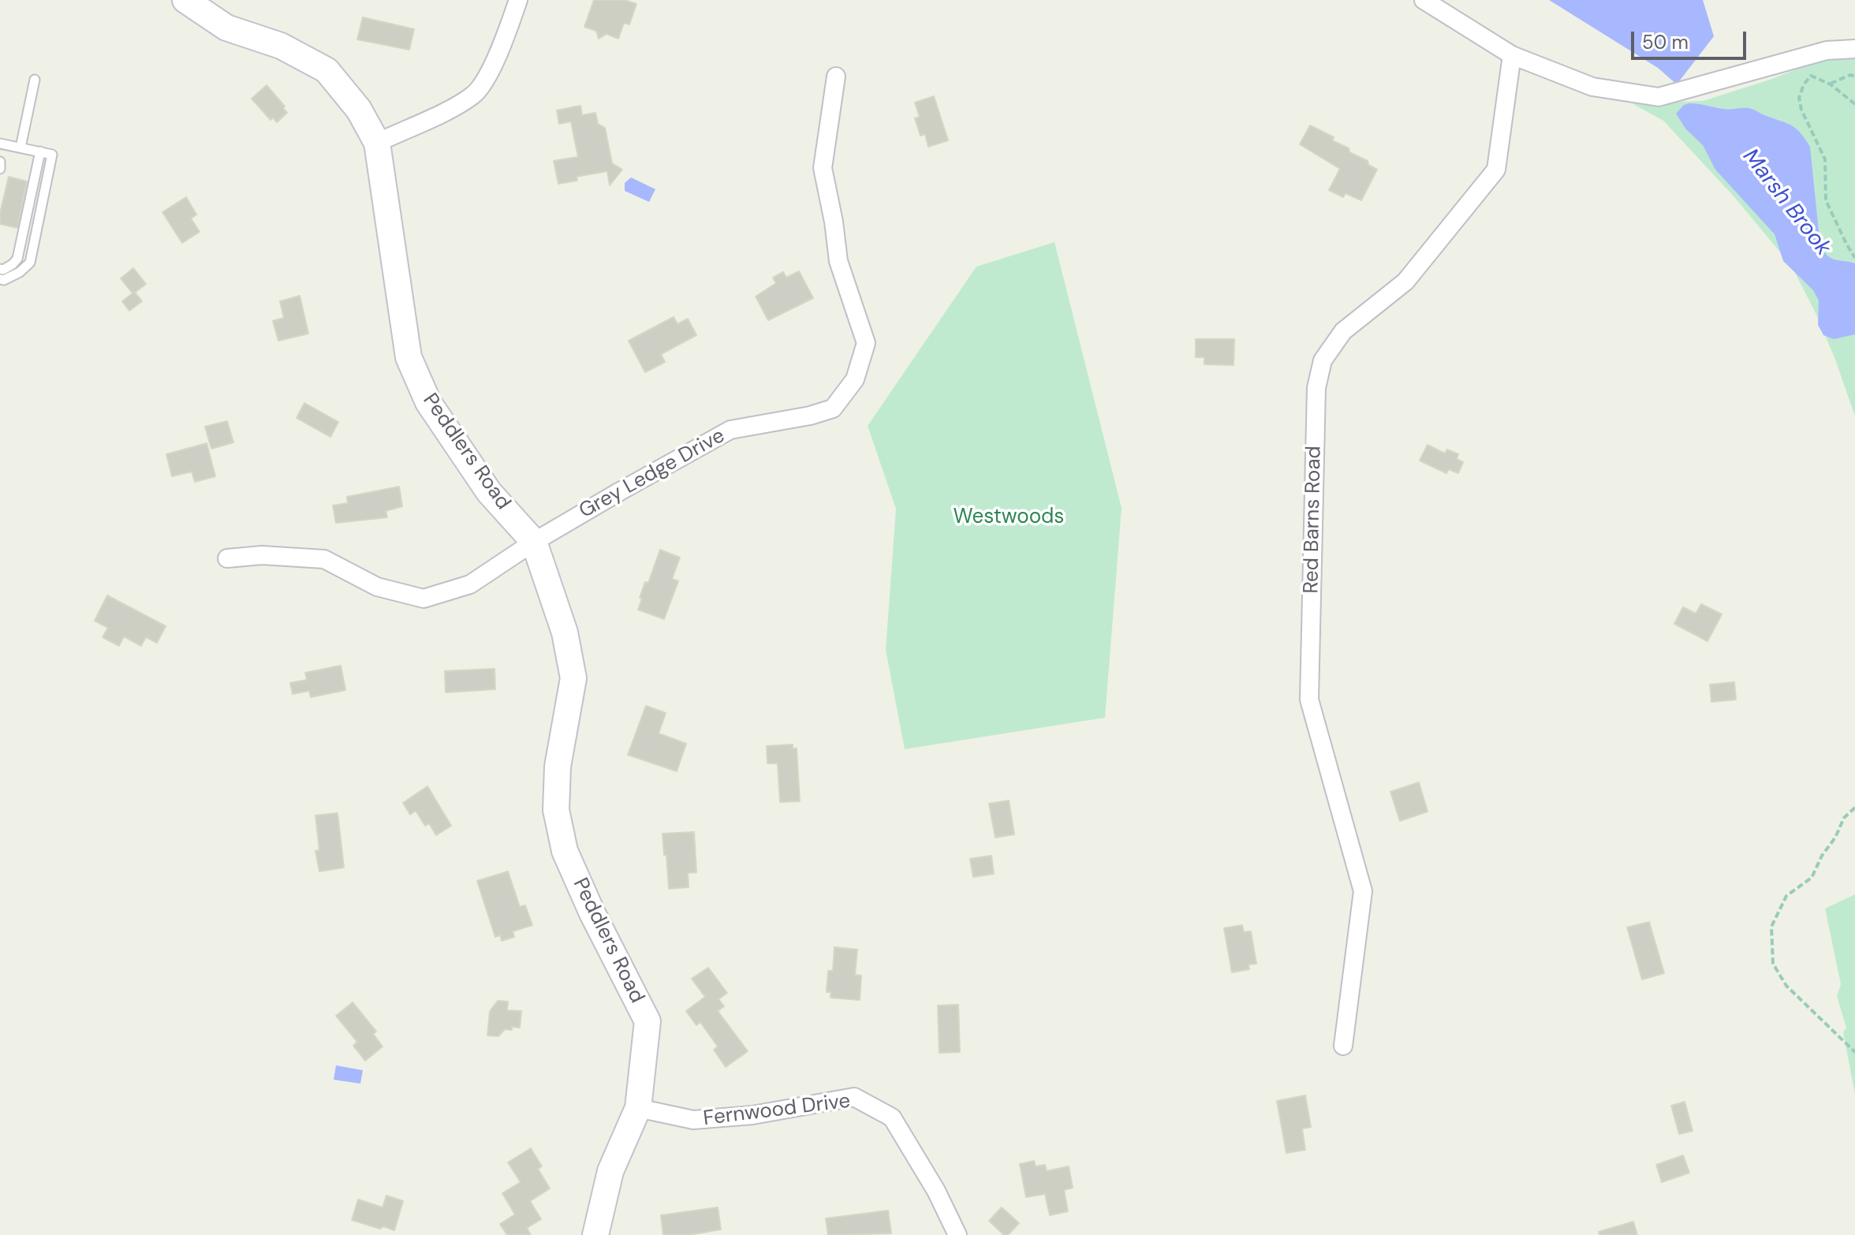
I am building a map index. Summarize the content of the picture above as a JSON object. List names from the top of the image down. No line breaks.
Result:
{"streets":{"street":["Peddlers Road","Grey Ledge Drive","Red Barns Road","Fernwood Drive"]},"crossings":[["Peddlers Road","Grey Ledge Drive"],["Peddlers Road","Fernwood Drive"]],"water":["Marsh Brook"],"parks":["Westwoods"],"scale_bar":"50 m"}
